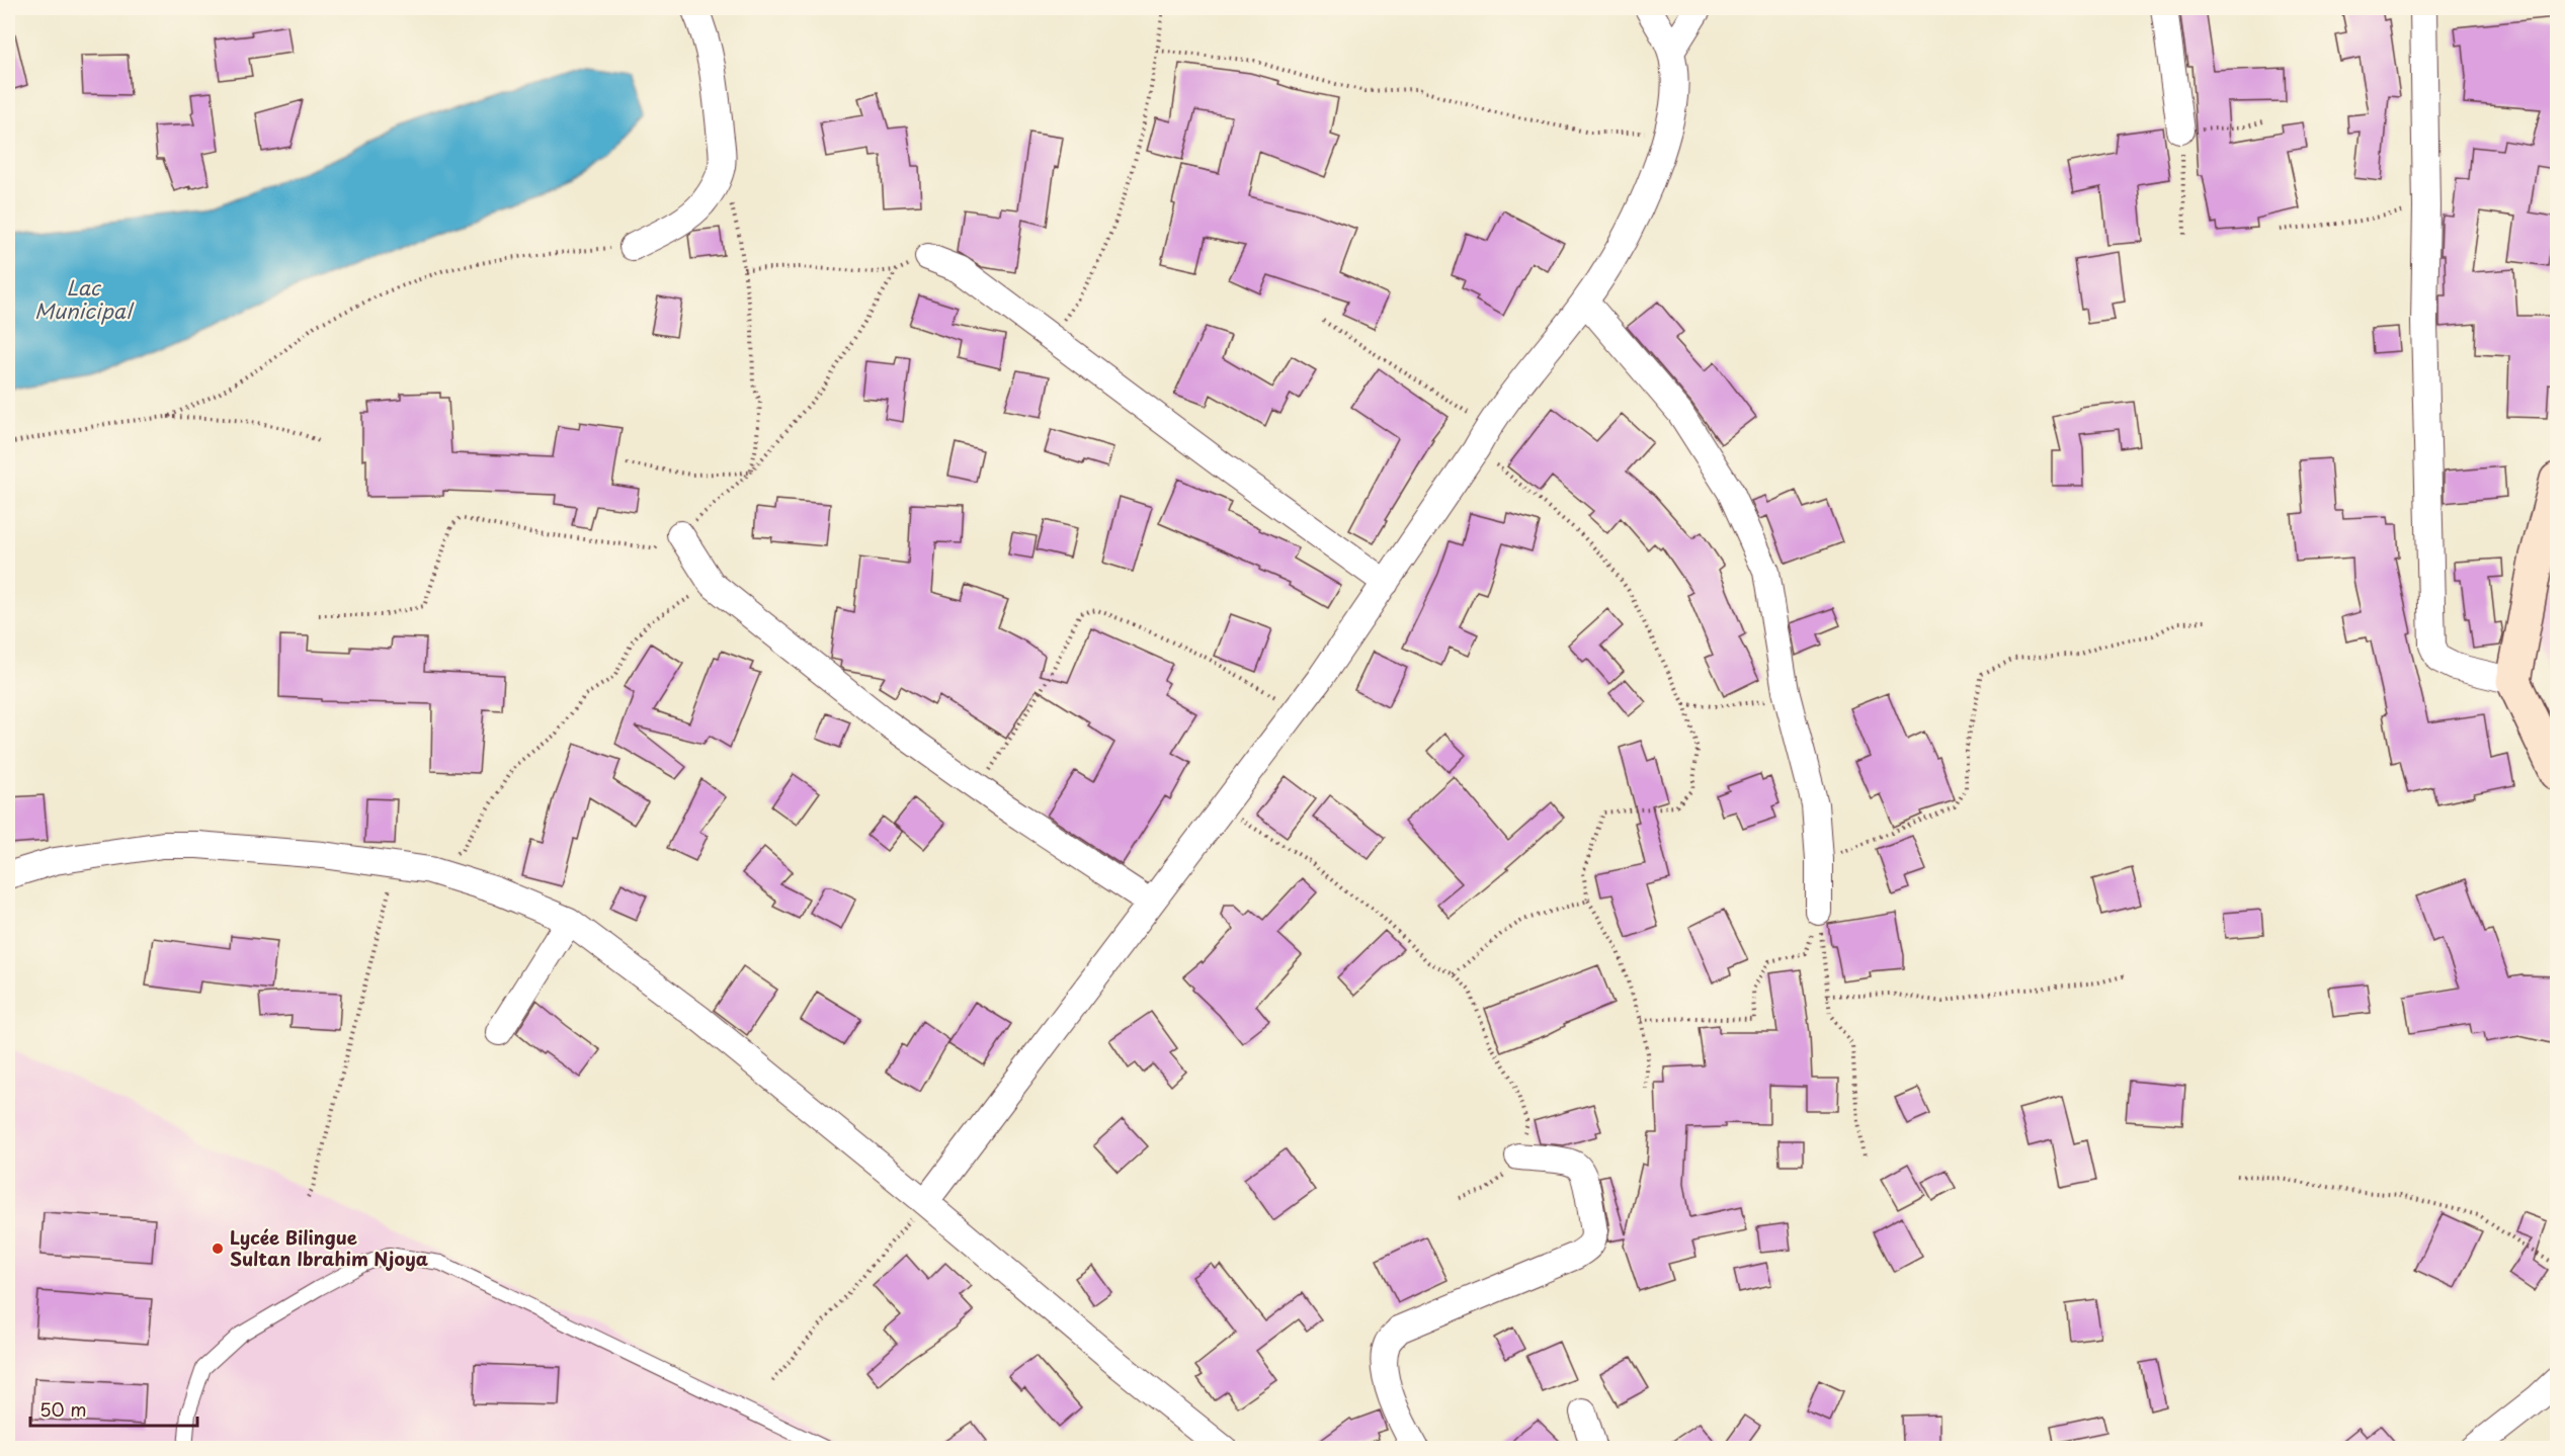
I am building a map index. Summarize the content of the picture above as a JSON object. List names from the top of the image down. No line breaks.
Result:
{"water":["Lac Municipal"],"places":["Lycée Bilingue Sultan Ibrahim Njoya"],"scale_bar":"50 m"}
